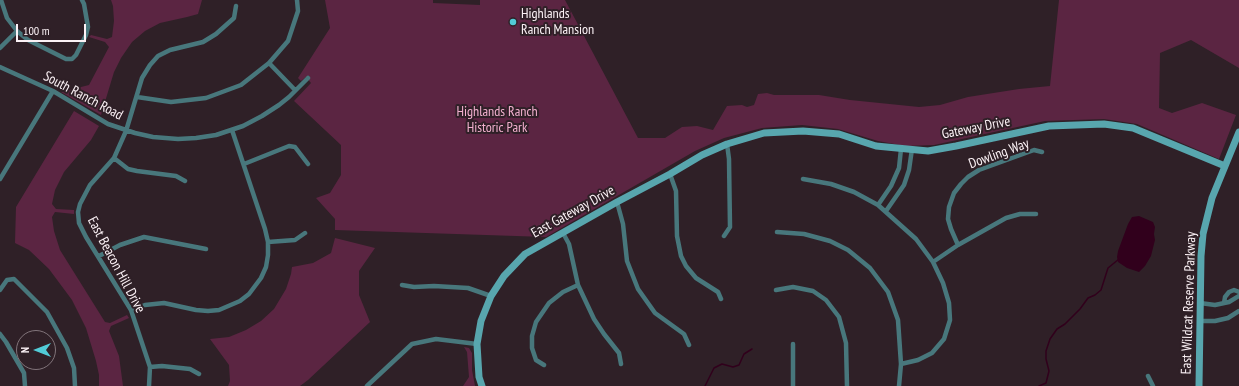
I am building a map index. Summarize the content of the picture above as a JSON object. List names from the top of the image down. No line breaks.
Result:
{"streets":{"street":["South Ranch Road","Gateway Drive","Dowling Way","East Gateway Drive","East Beacon Hill Drive","East Wildcat Reserve Parkway"]},"crossings":[["South Ranch Road","East Beacon Hill Drive"],["Gateway Drive","East Gateway Drive"],["Gateway Drive","East Wildcat Reserve Parkway"]],"parks":["Highlands Ranch Historic Park"],"places":["Highlands Ranch Mansion"],"scale_bar":"100 m","north":"left"}
